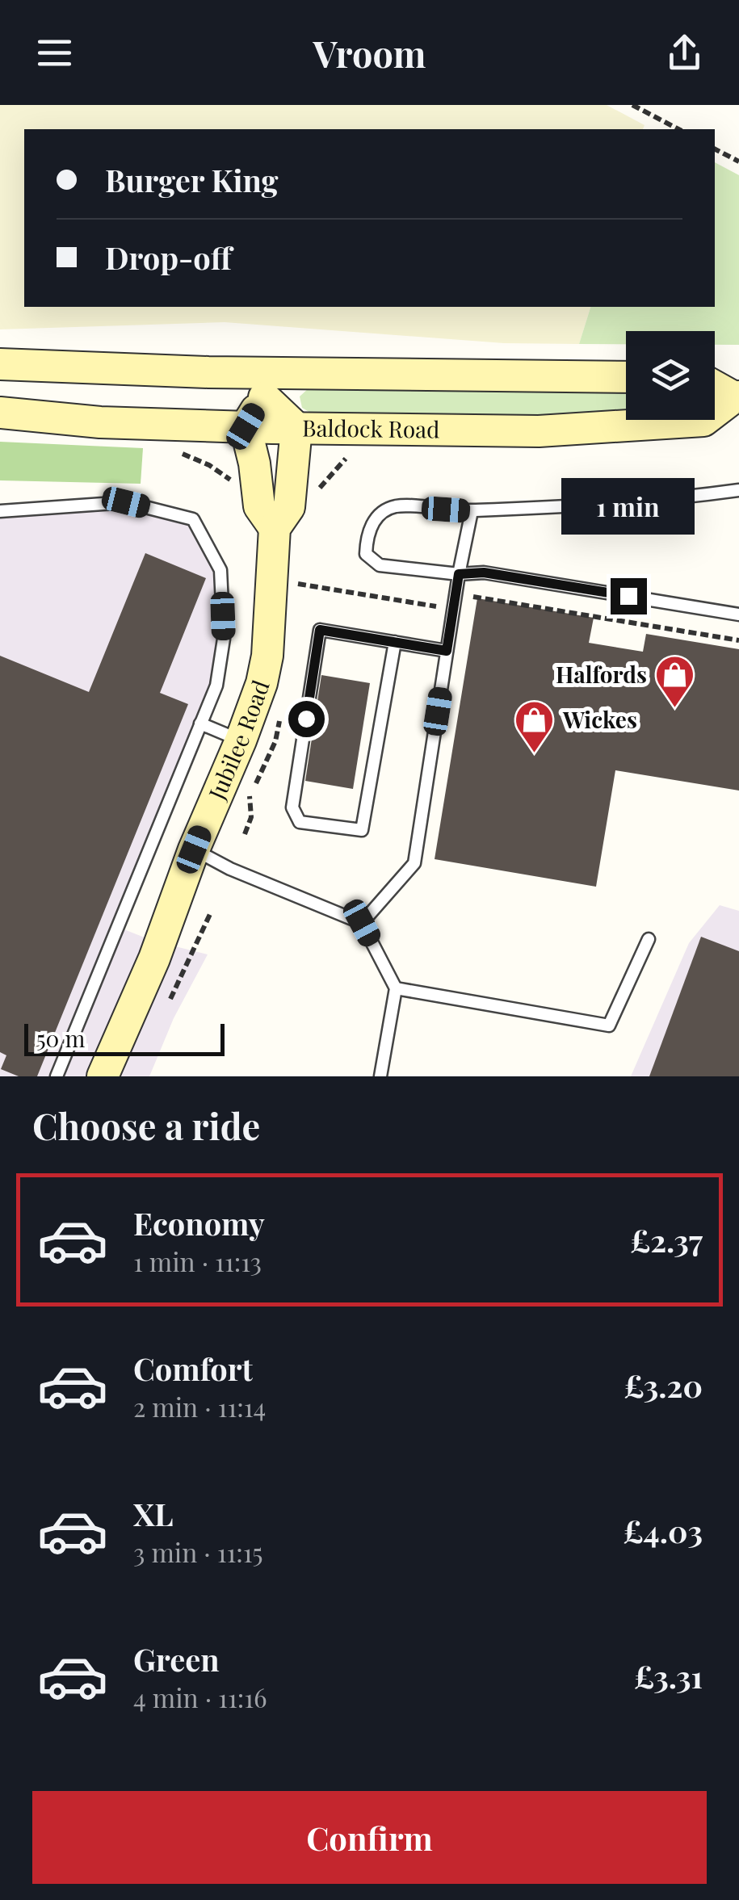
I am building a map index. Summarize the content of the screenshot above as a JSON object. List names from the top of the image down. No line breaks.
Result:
{"streets":{"main road":["Baldock Road","Jubilee Road"]},"crossings":[["Baldock Road","Jubilee Road"]],"places":{"shop":["Halfords","Wickes"]},"scale_bar":"50 m","page":{"header":"Vroom","banner":["Burger King","Drop-off"],"bubble":"1 min","scale":"50 m","heading":"Choose a ride","list":[{"name":"Economy","note":"1 min · 11:13","value":"£2.37"},{"name":"Comfort","note":"2 min · 11:14","value":"£3.20"},{"name":"XL","note":"3 min · 11:15","value":"£4.03"},{"name":"Green","note":"4 min · 11:16","value":"£3.31"}],"buttons":"Confirm"}}
